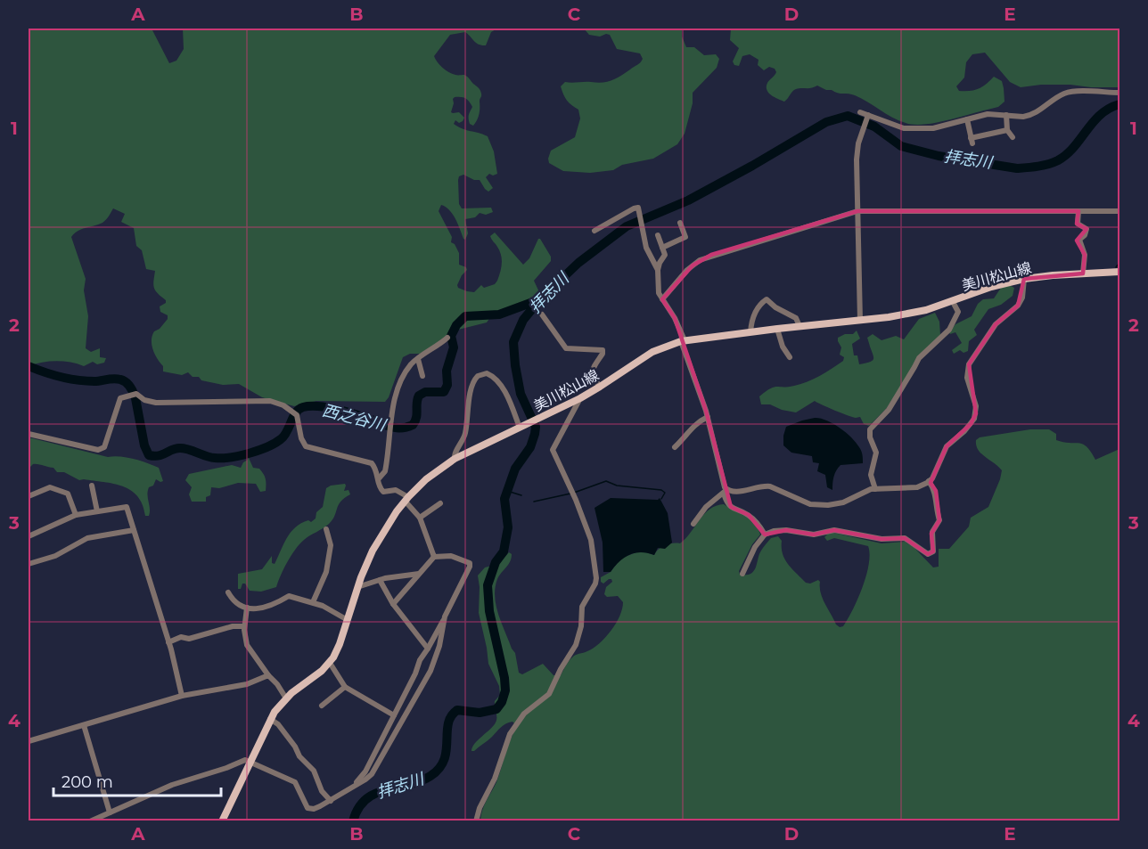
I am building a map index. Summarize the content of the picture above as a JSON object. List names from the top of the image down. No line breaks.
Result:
{"streets":{"main road":["美川松山線"]},"water":["拝志川","西之谷川"],"scale_bar":"200 m","grid":{"columns":["A","B","C","D","E"],"rows":["1","2","3","4"]}}
